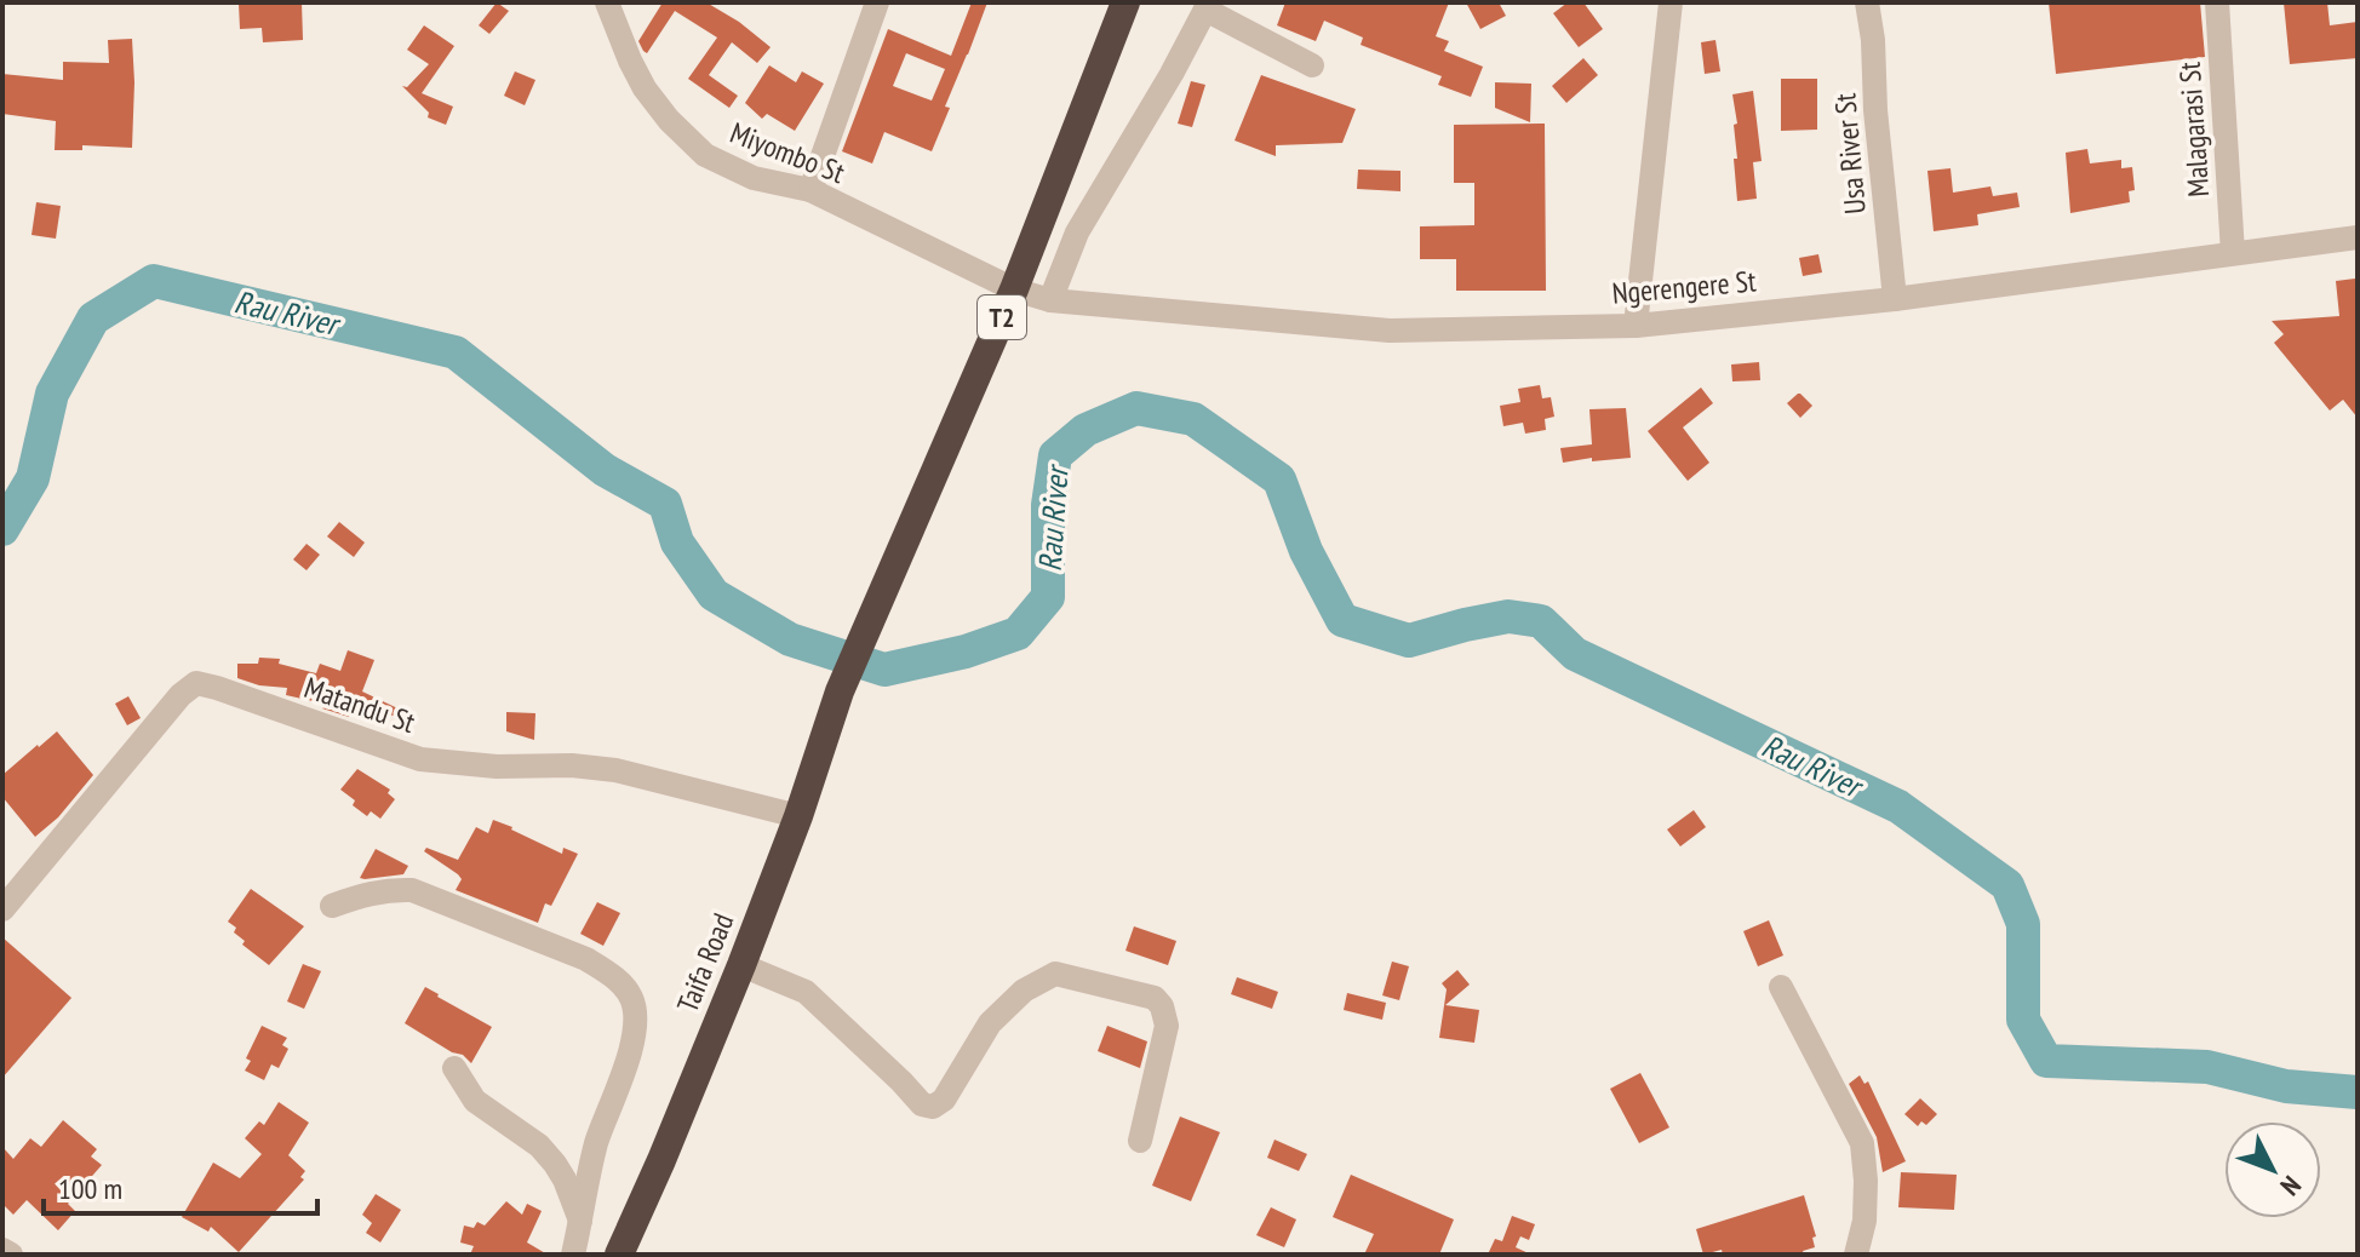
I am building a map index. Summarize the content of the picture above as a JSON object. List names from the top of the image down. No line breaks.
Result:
{"streets":{"highway":["T2","Taifa Road"],"street":["Malagarasi St","Miyombo St","Usa River St","Ngerengere St","Matandu St"]},"crossings":[["Malagarasi St","Ngerengere St"],["Miyombo St","Ngerengere St"],["Miyombo St","T2"],["Miyombo St","Taifa Road"],["Usa River St","Ngerengere St"],["Ngerengere St","T2"],["Ngerengere St","Taifa Road"],["T2","Taifa Road"],["Matandu St","Taifa Road"]],"water":["Rau River"],"scale_bar":"100 m","north":"bottom right"}
